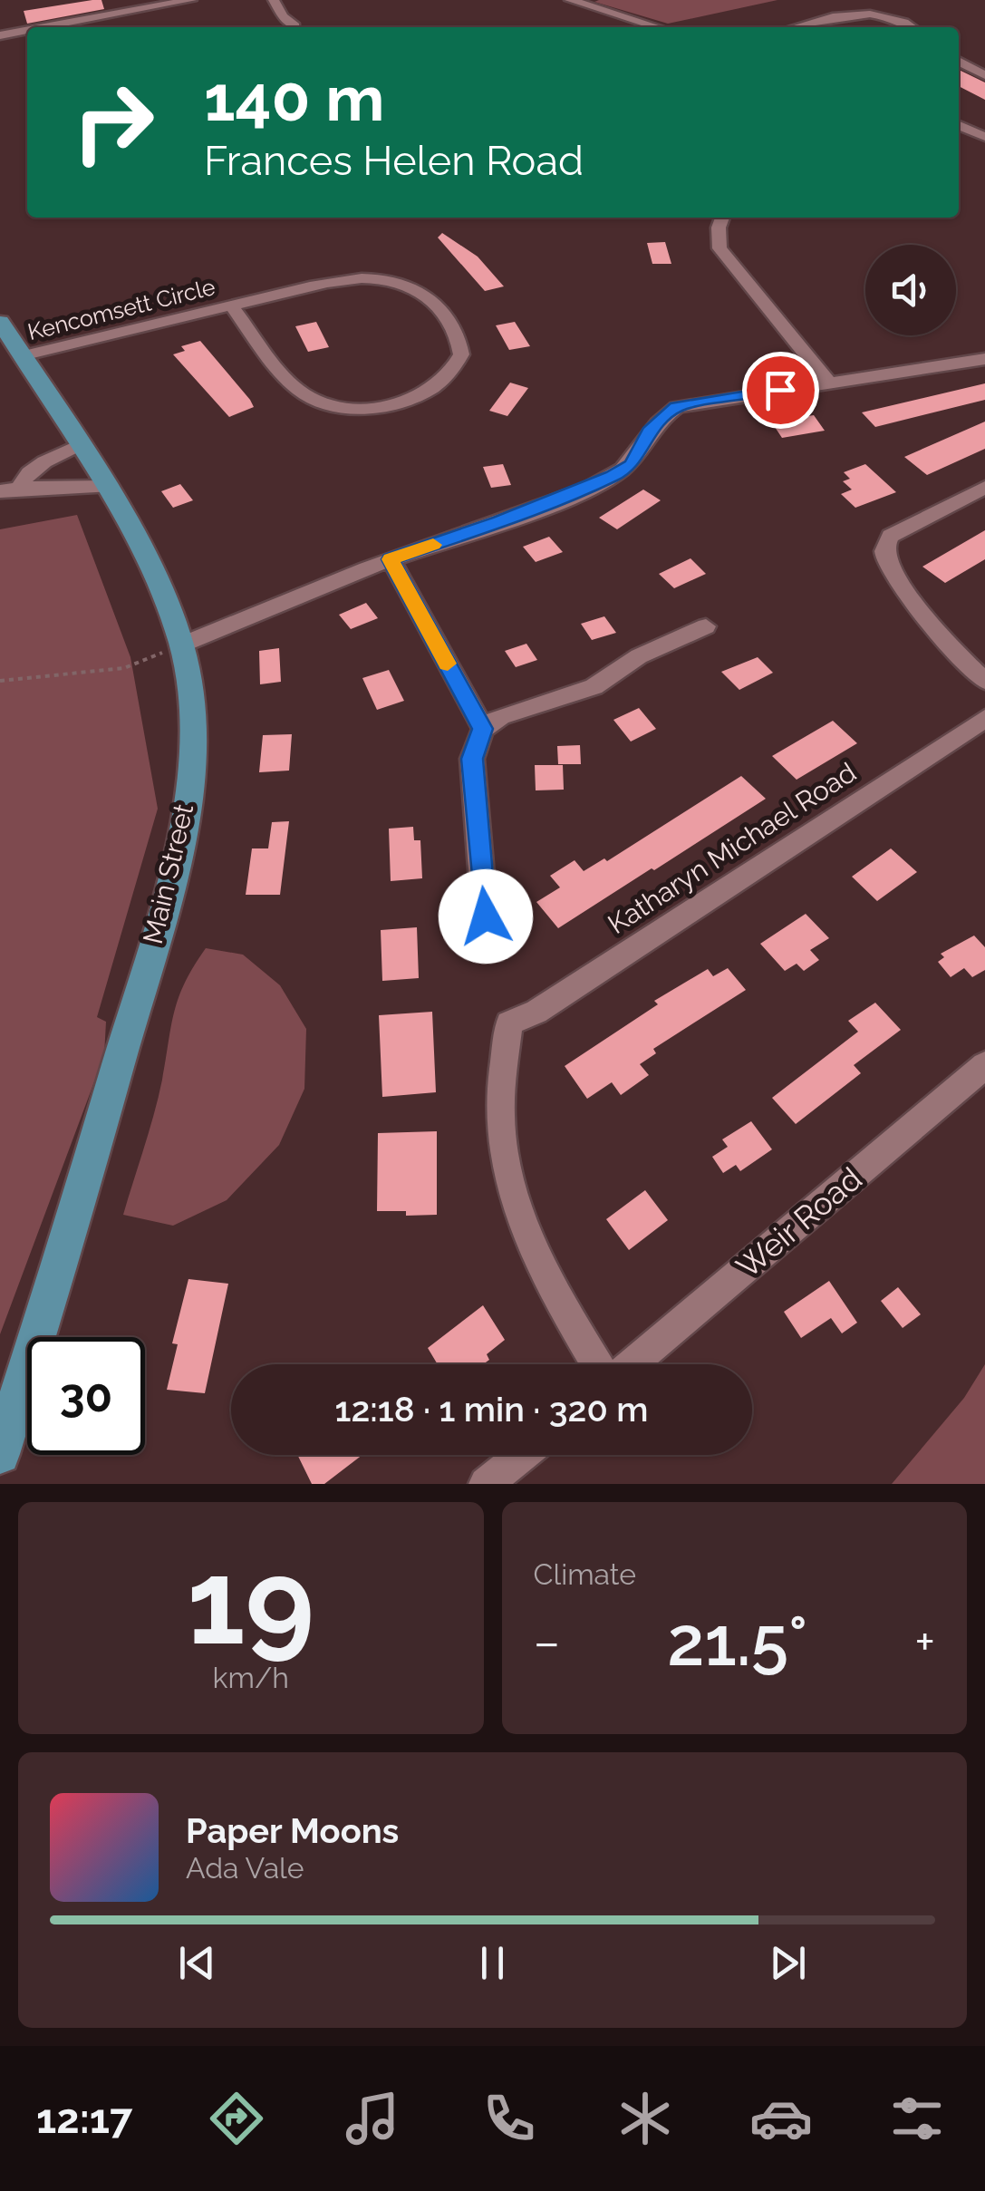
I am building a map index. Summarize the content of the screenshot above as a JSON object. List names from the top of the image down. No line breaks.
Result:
{"streets":{"main road":["Main Street"],"street":["Kencomsett Circle","Katharyn Michael Road","Weir Road"]},"crossings":[["Kencomsett Circle","Main Street"]],"page":{"turn":["140 m","Frances Helen Road"],"limit":"30","trip":"12:18 · 1 min · 320 m","tile":[["19","km/h"],"Climate"],"heat":["−","21.5°","+"],"song":["Paper Moons","Ada Vale"],"tabs":"12:17"}}
